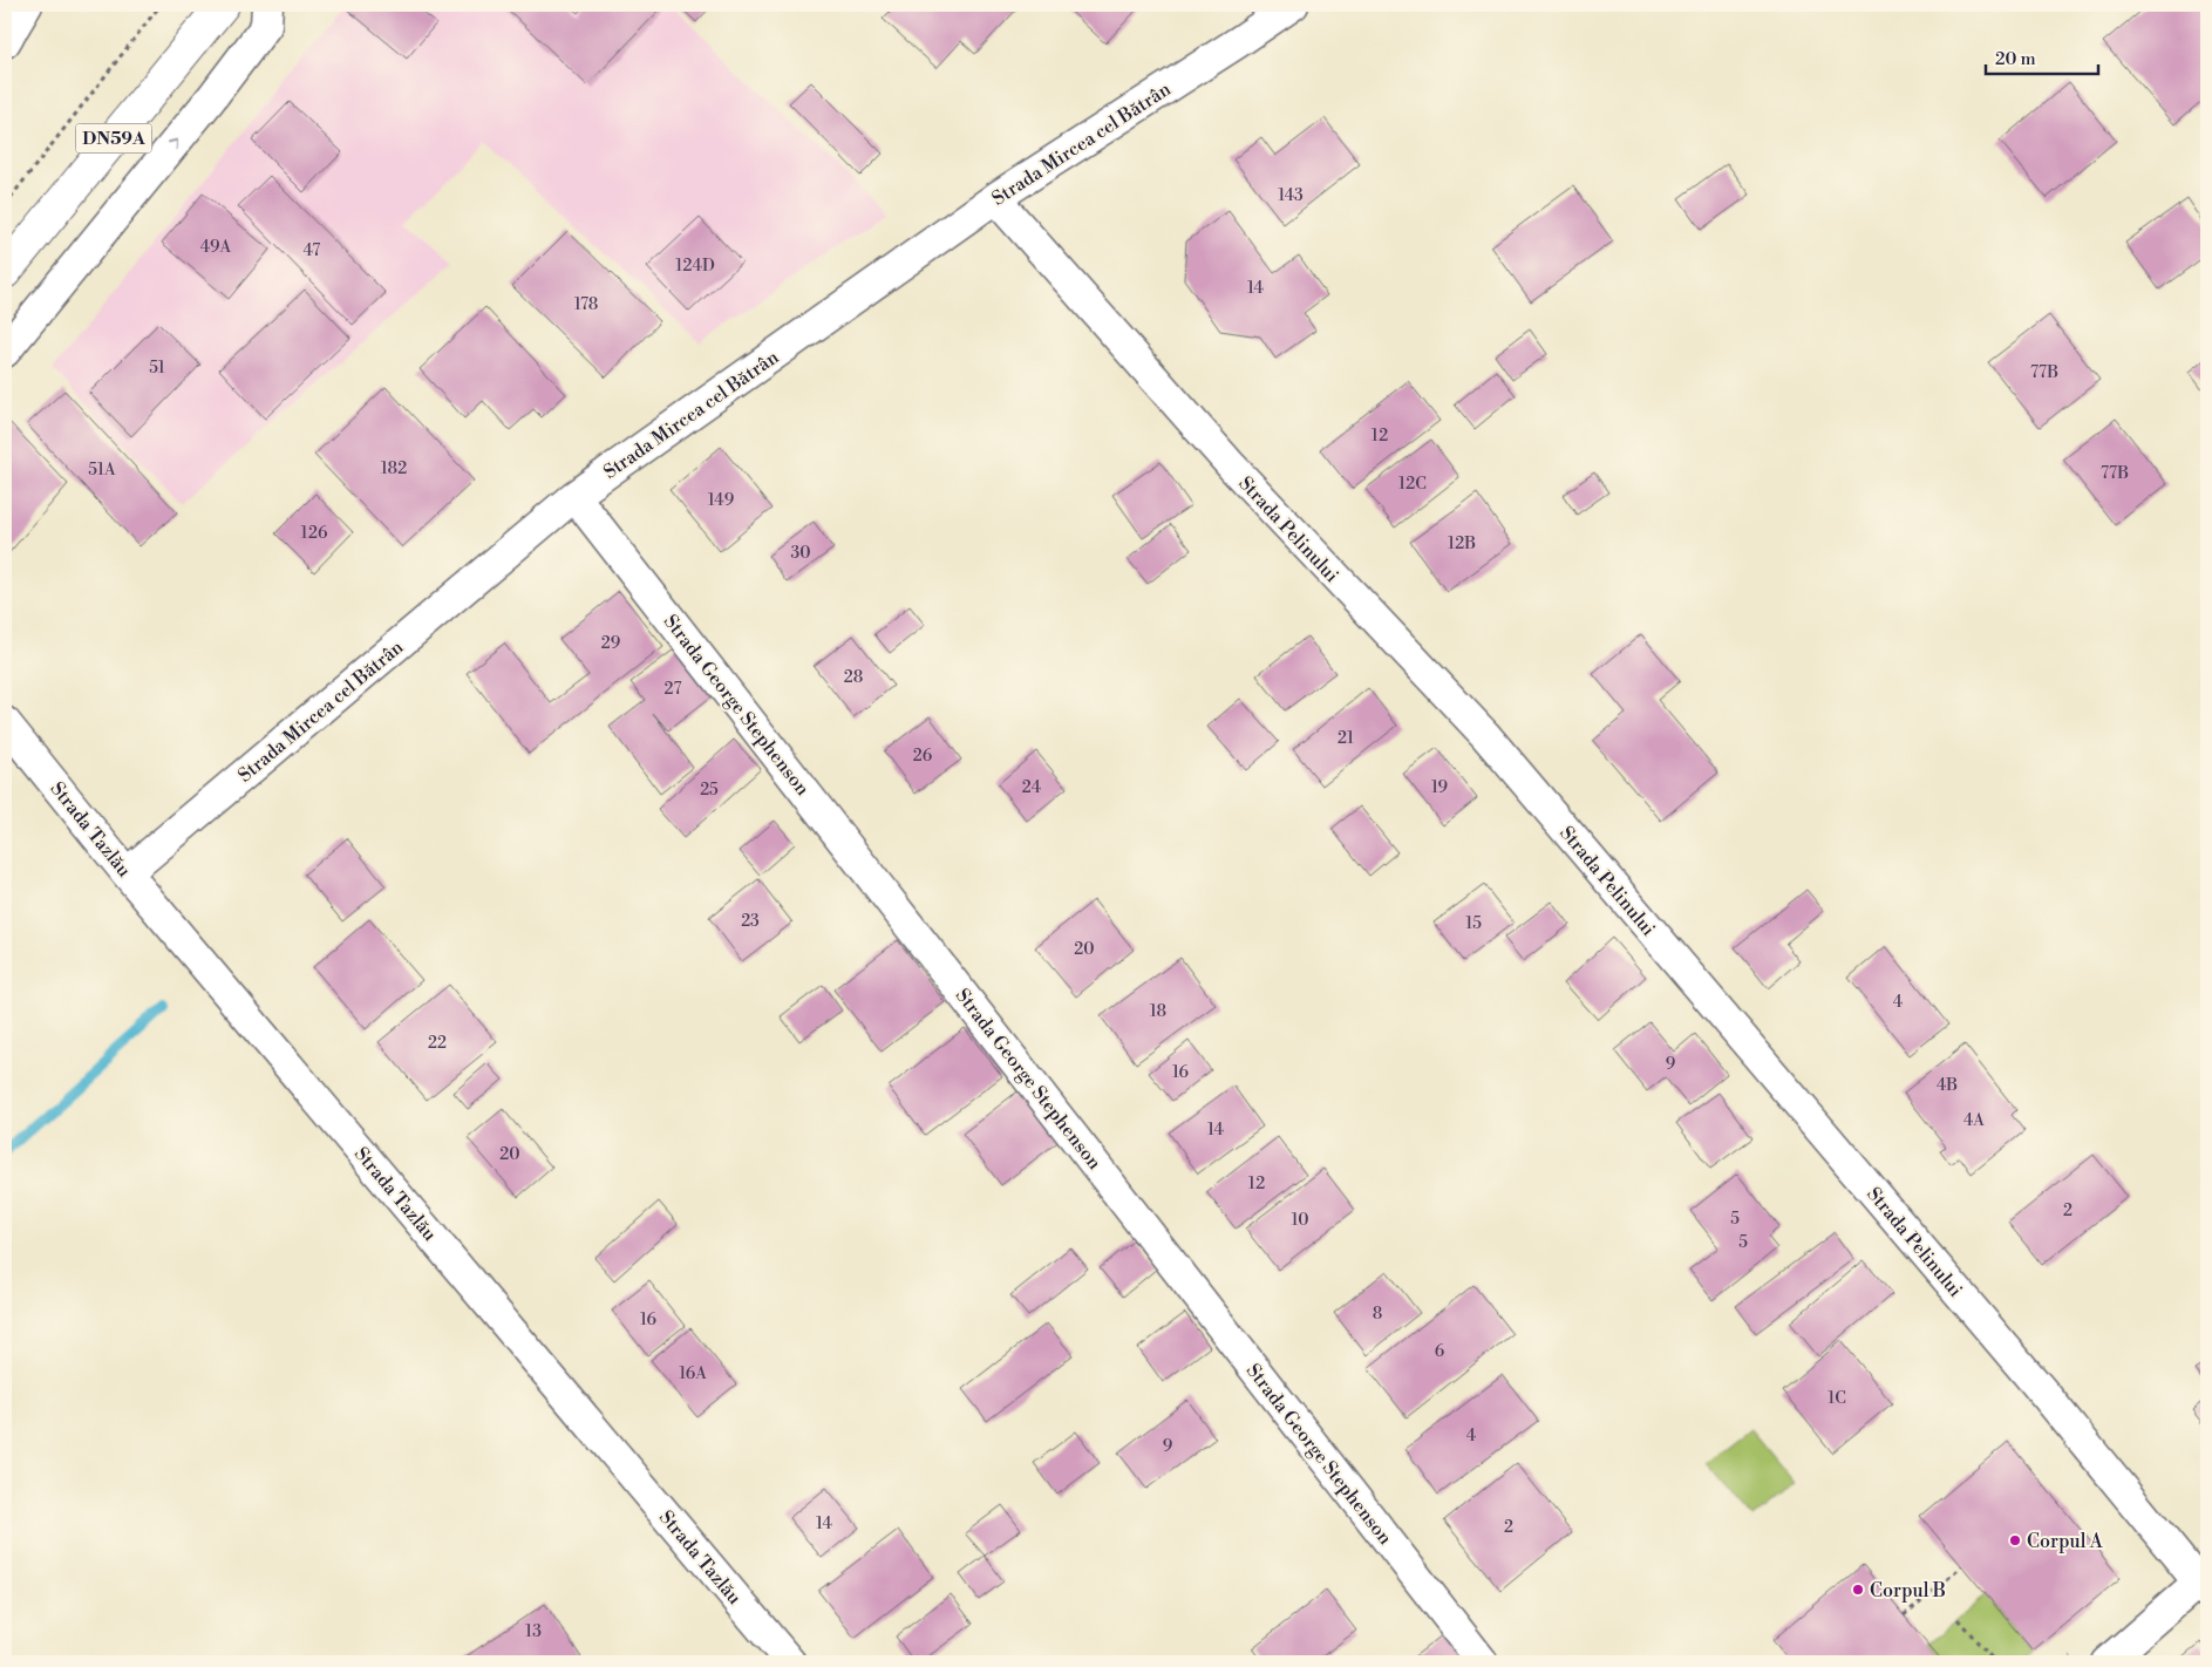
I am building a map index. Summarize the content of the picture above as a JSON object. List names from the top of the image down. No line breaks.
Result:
{"streets":{"main road":["DN59A"],"street":["Strada Mircea cel Bătrân","Strada Pelinului","Strada George Stephenson","Strada Tazlău"]},"crossings":[["Strada Mircea cel Bătrân","Strada Pelinului"],["Strada Mircea cel Bătrân","Strada George Stephenson"],["Strada Mircea cel Bătrân","Strada Tazlău"]],"places":["Corpul A","Corpul B"],"house_numbers":["143","49A","47","124D","14","178","51","77B","12","182","51A","77B","12C","149","126","12B","30","29","28","27","21","26","24","19","25","23","15","20","4","18","22","9","16","4B","4A","14","20","12","2","5","10","5","8","16","6","16A","1C","4","9","14","2","13"],"scale_bar":"20 m"}
